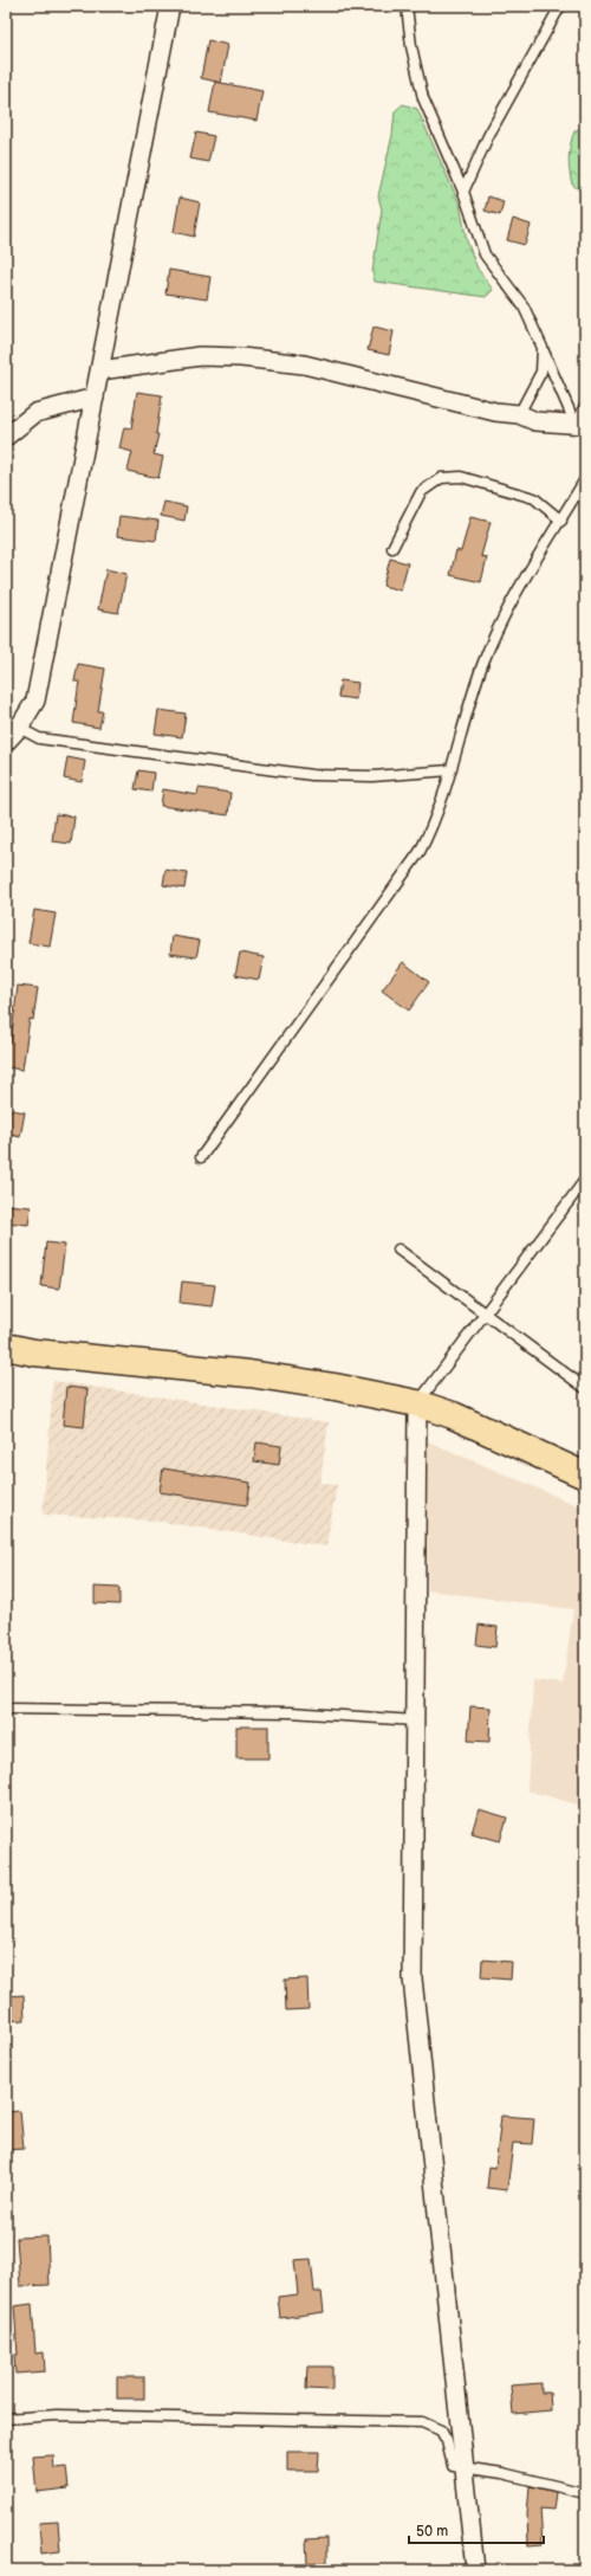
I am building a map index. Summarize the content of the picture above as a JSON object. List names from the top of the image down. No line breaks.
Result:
{"scale_bar":"50 m"}
